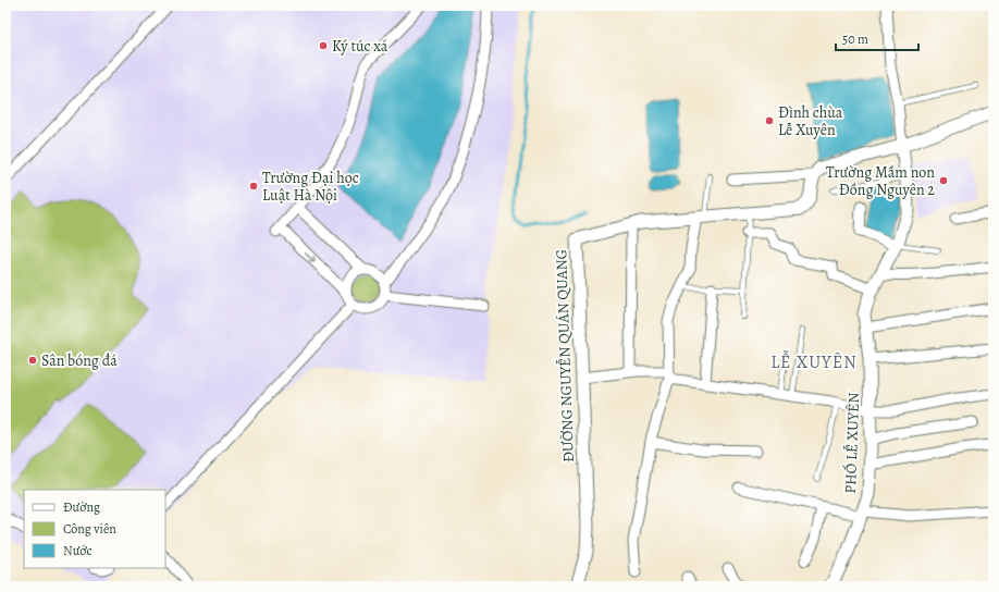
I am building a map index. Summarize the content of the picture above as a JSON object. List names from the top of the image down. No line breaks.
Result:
{"streets":{"street":["ĐƯỜNG NGUYỄN QUÁN QUANG","PHỐ LỄ XUYÊN"]},"districts":["LỄ XUYÊN"],"places":["Ký túc xá","Đình chùa Lễ Xuyên","Trường Mầm non Đồng Nguyên 2","Trường Đại học Luật Hà Nội","Sân bóng đá"],"legend":["Đường","Công viên","Nước"],"scale_bar":"50 m"}
